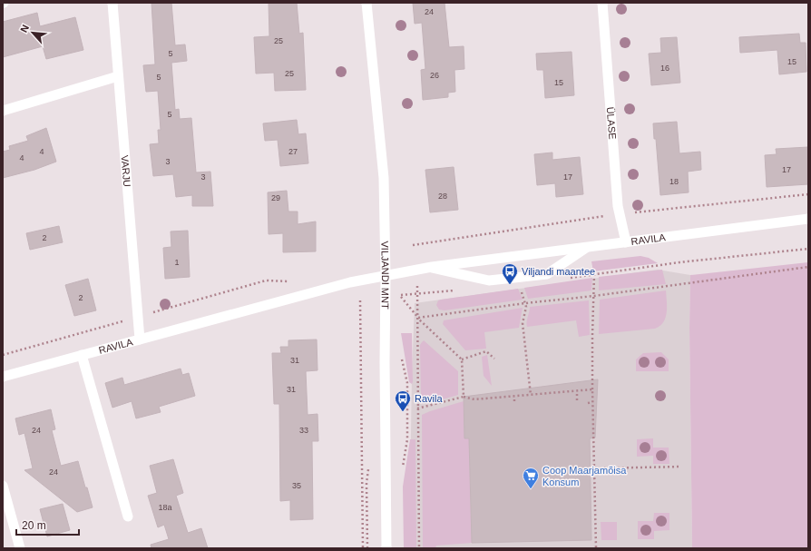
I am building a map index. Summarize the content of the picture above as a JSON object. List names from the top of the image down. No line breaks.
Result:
{"streets":{"street":["ÜLASE","VARJU","RAVILA","VILJANDI MNT"]},"crossings":[["ÜLASE","RAVILA"],["VARJU","RAVILA"],["RAVILA","VILJANDI MNT"]],"places":{"bus stop":["Viljandi maantee","Ravila"],"supermarket":["Coop Maarjamõisa Konsum"]},"house_numbers":["24","25","5","15","16","25","26","5","15","5","4","27","4","3","17","3","17","18","28","29","2","1","2","31","31","24","33","24","35","18a"],"scale_bar":"20 m","north":"top left"}
